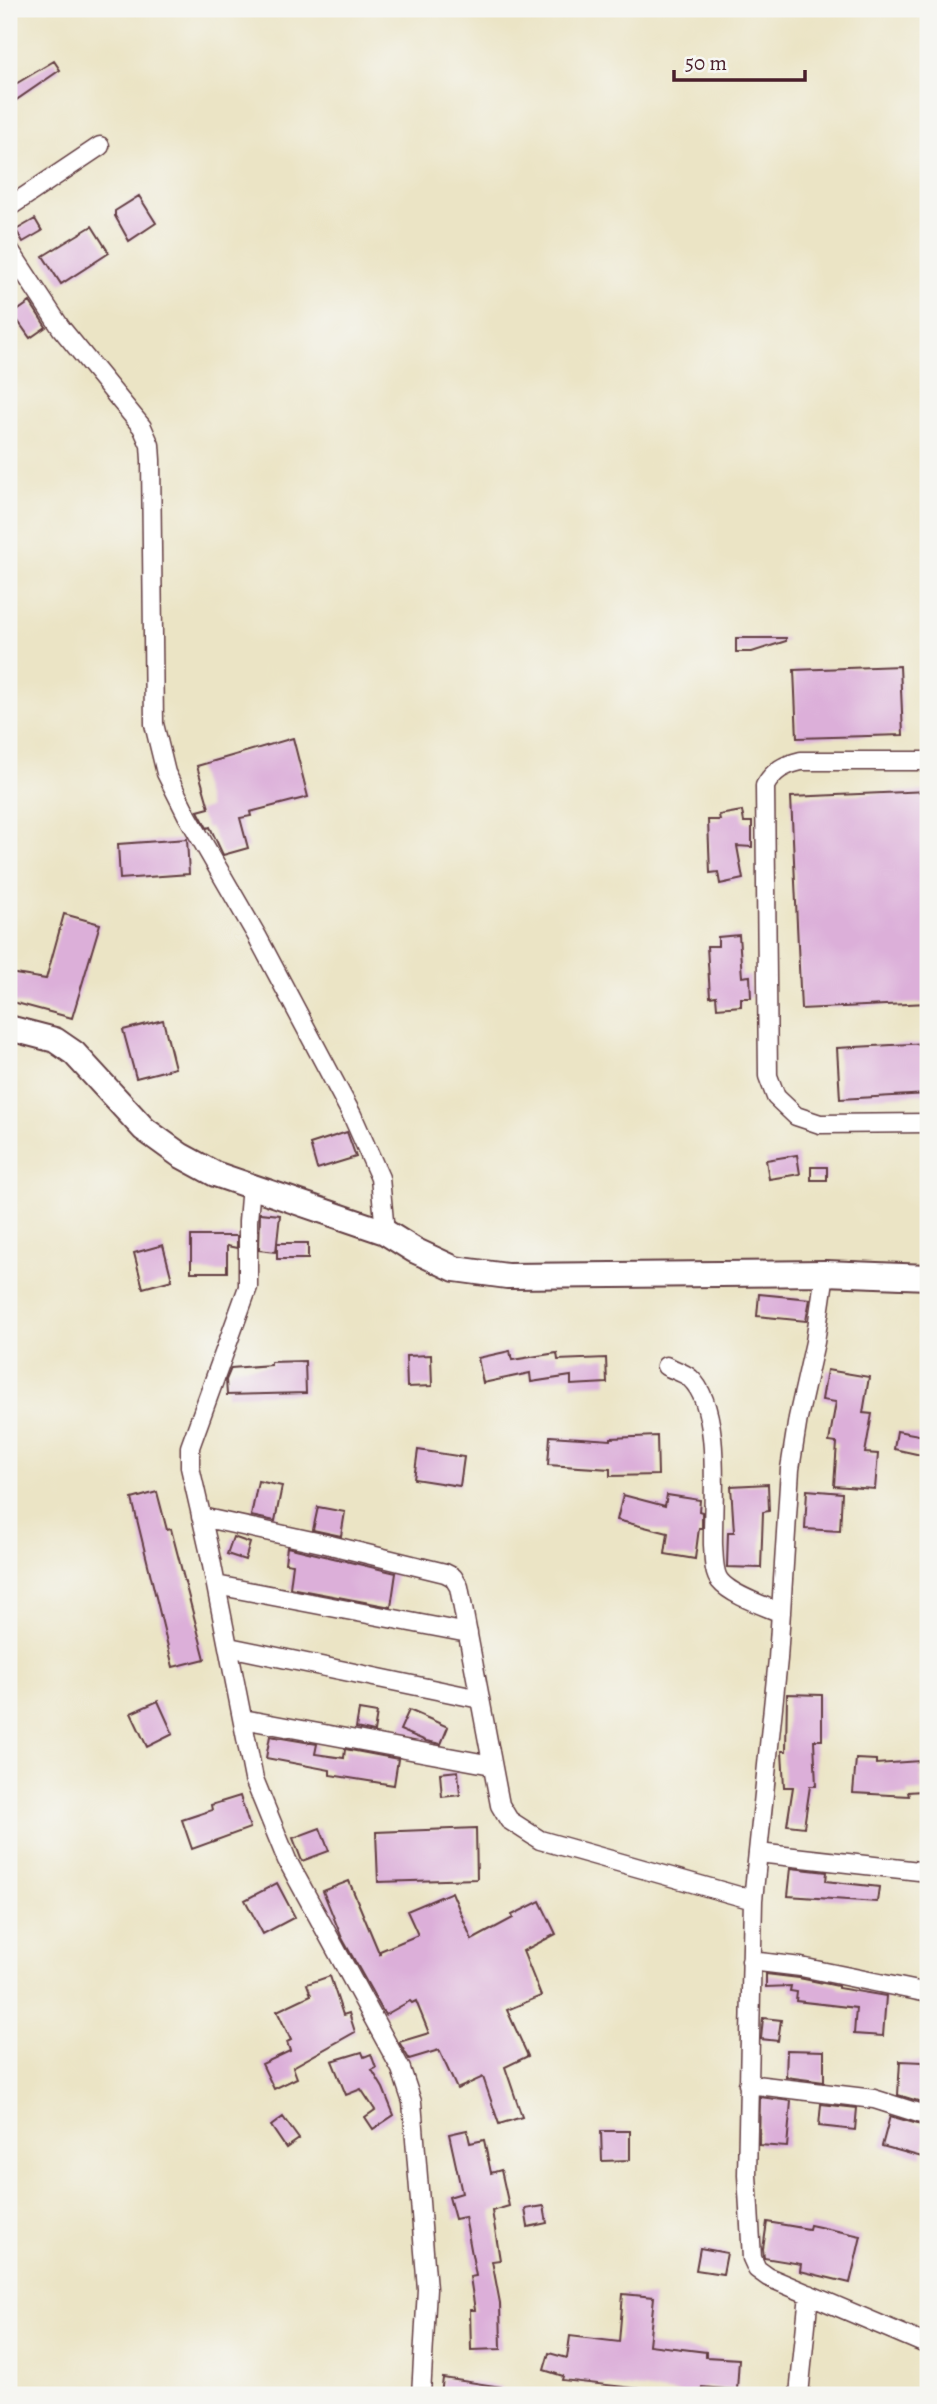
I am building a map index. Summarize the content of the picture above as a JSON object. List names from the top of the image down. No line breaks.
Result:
{"scale_bar":"50 m"}
